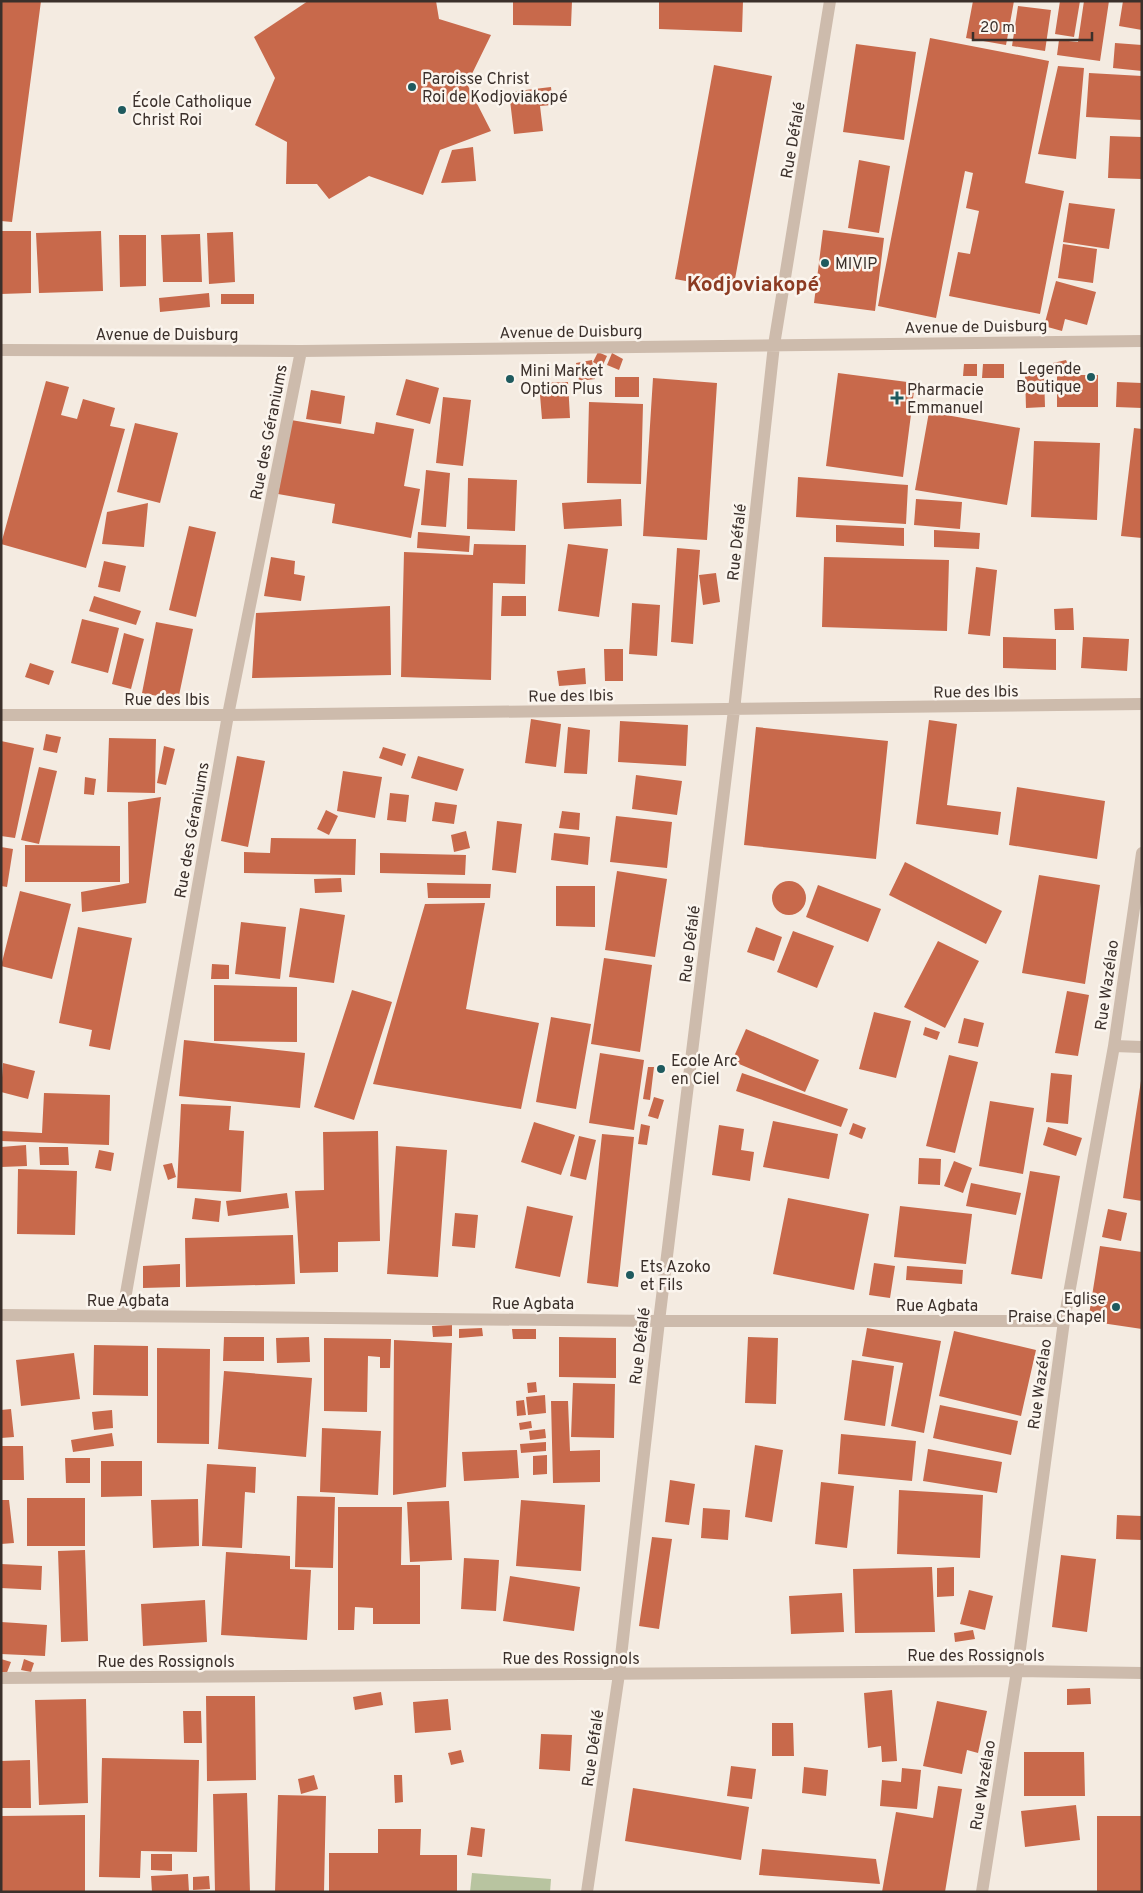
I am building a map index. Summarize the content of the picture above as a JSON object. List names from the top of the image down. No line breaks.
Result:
{"streets":{"street":["Rue Défalé","Avenue de Duisburg","Rue des Géraniums","Rue des Ibis","Rue Wazélao","Rue Agbata","Rue des Rossignols"]},"crossings":[["Rue Défalé","Avenue de Duisburg"],["Rue Défalé","Rue des Ibis"],["Rue Défalé","Rue Agbata"],["Rue Défalé","Rue des Rossignols"],["Avenue de Duisburg","Rue des Géraniums"],["Rue des Géraniums","Rue des Ibis"],["Rue des Géraniums","Rue Agbata"],["Rue Wazélao","Rue Agbata"],["Rue Wazélao","Rue des Rossignols"]],"districts":["Kodjoviakopé"],"places":{"other":["Paroisse Christ Roi de Kodjoviakopé","École Catholique Christ Roi","MIVIP","Legende Boutique","Mini Market Option Plus","Ecole Arc en Ciel","Ets Azoko et Fils","Eglise Praise Chapel"],"health":["Pharmacie Emmanuel"]},"scale_bar":"20 m"}
